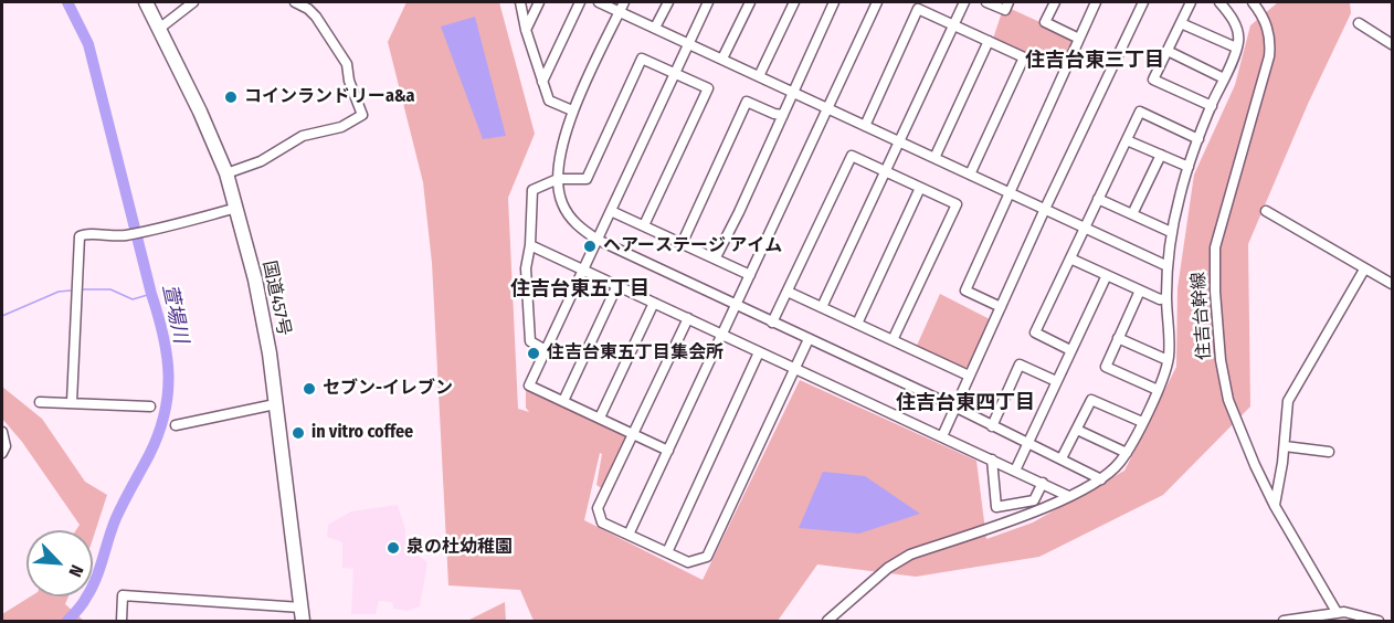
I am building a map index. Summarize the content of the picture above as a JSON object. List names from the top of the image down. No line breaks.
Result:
{"streets":{"highway":["国道457号"],"street":["住吉台幹線"]},"districts":["住吉台東三丁目","住吉台東五丁目","住吉台東四丁目"],"water":["萱場川"],"places":["コインランドリーa&a","ヘアーステージ アイム","住吉台東五丁目集会所","セブン-イレブン","in vitro coffee","泉の杜幼稚園"],"north":"bottom right"}
